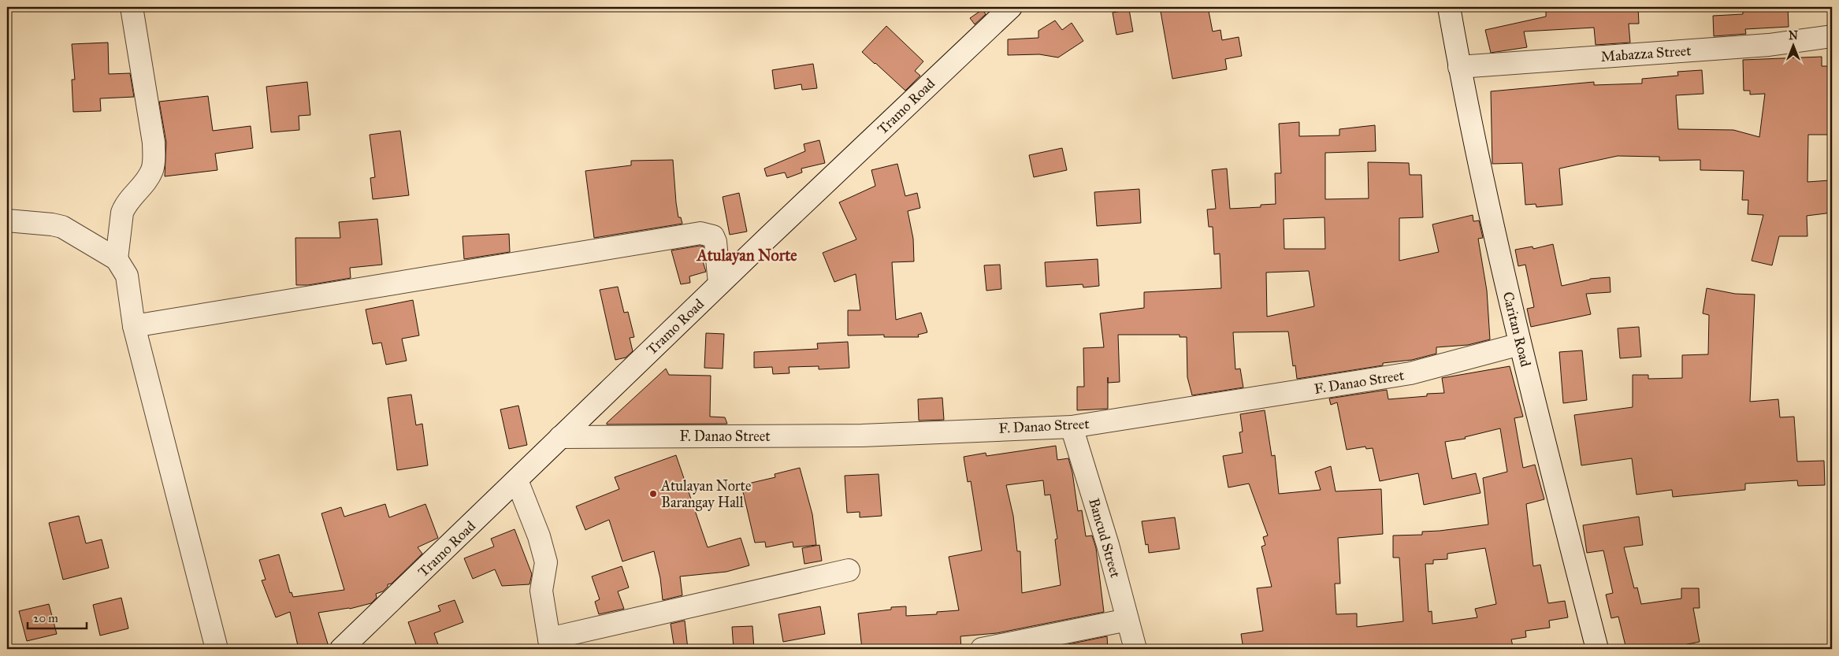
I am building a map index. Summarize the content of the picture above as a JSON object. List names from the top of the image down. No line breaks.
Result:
{"streets":{"street":["Mabazza Street","Tramo Road","Caritan Road","F. Danao Street","Bancud Street"]},"crossings":[["Mabazza Street","Caritan Road"],["Tramo Road","F. Danao Street"],["Caritan Road","F. Danao Street"],["F. Danao Street","Bancud Street"]],"districts":["Atulayan Norte"],"places":["Atulayan Norte Barangay Hall"],"scale_bar":"20 m","north":"top"}
